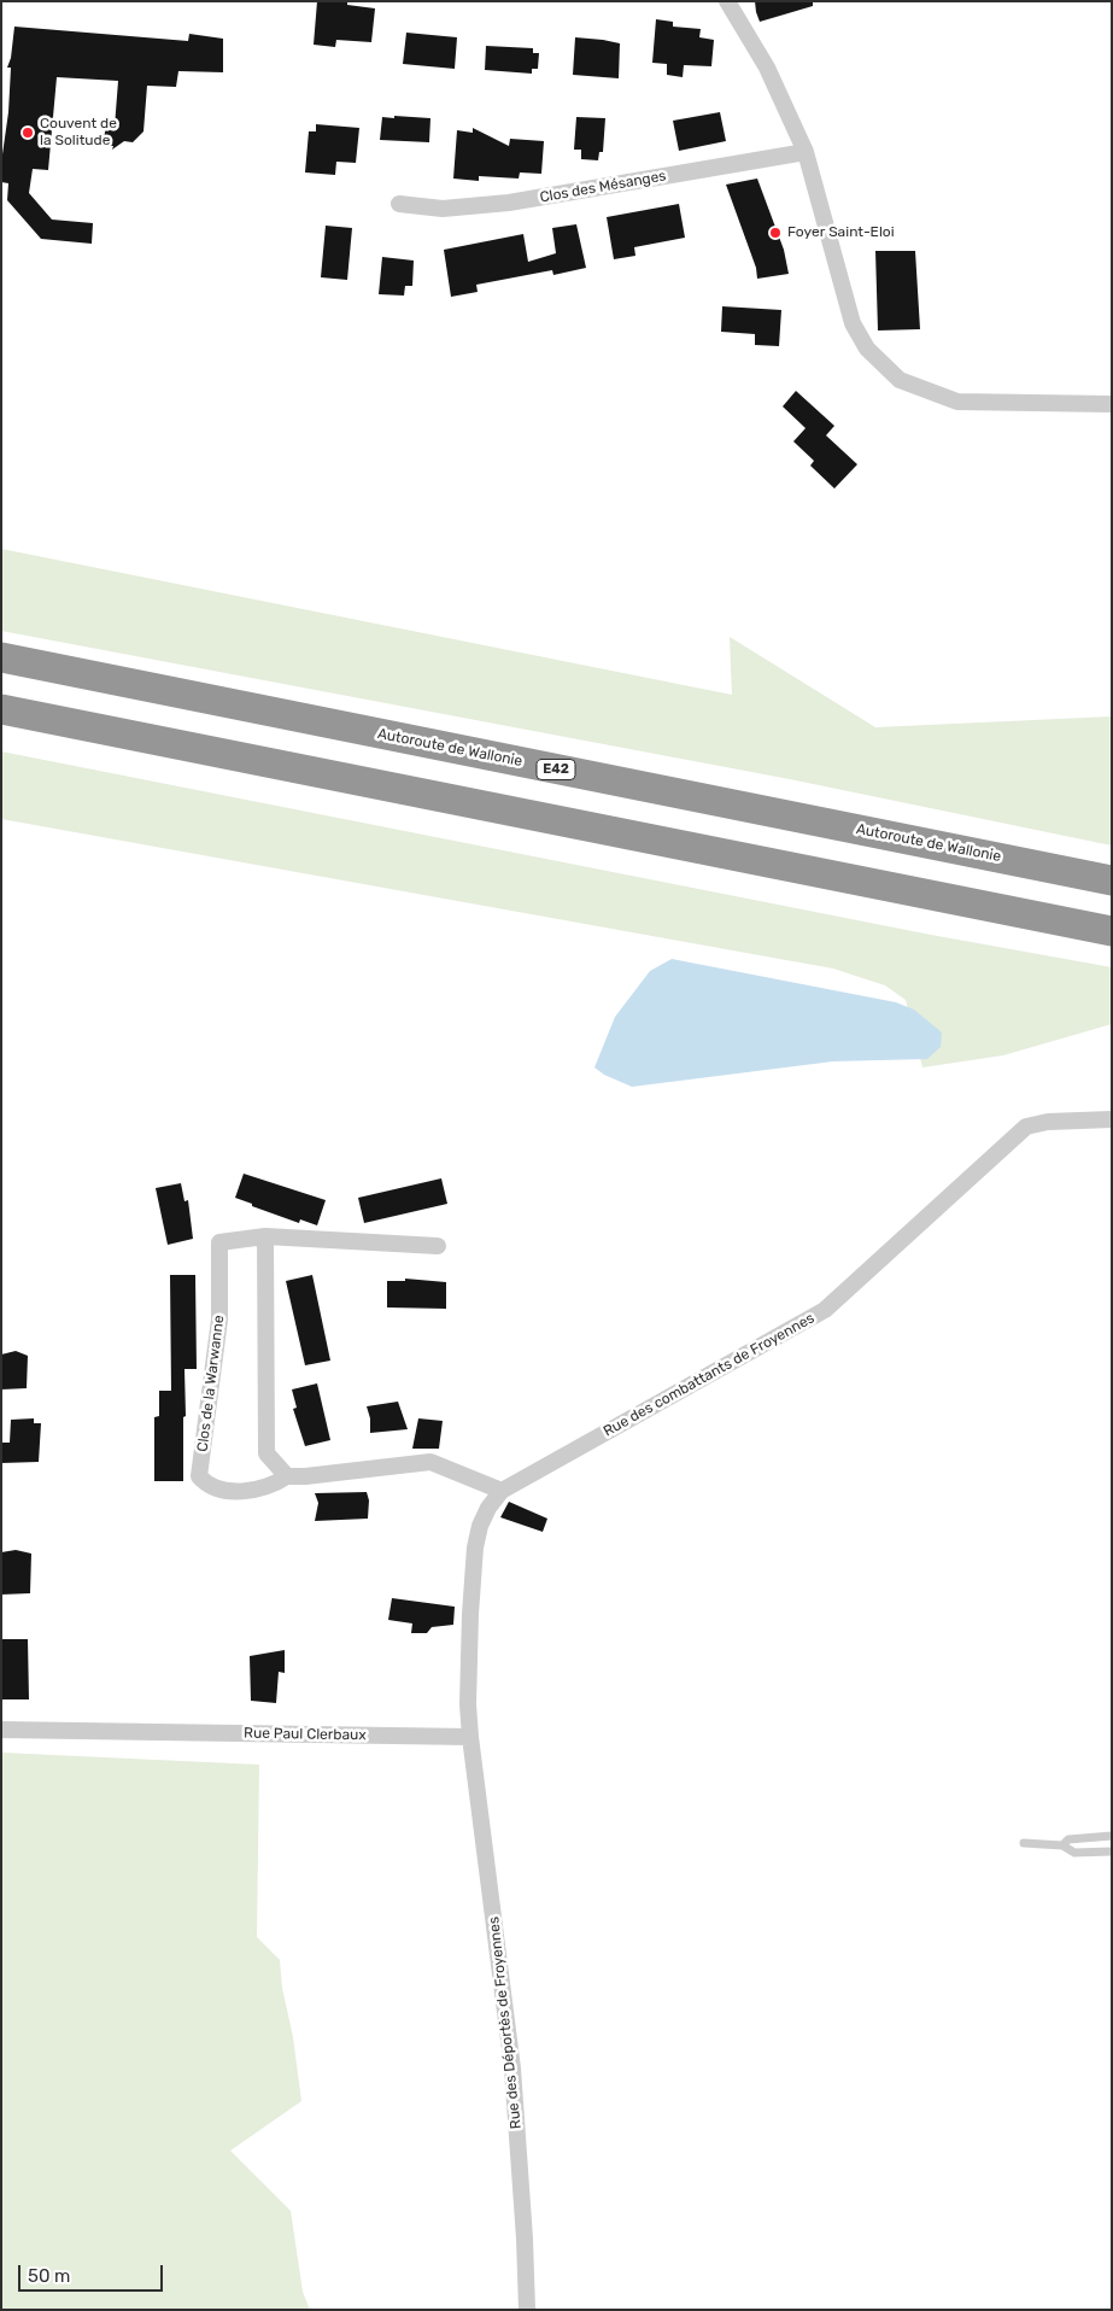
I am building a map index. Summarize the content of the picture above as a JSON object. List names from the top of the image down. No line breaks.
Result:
{"streets":{"highway":["Autoroute de Wallonie","E42"],"street":["Clos des Mésanges","Rue des combattants de Froyennes","Clos de la Warwanne","Rue Paul Clerbaux","Rue des Déportès de Froyennes"]},"crossings":[["Rue des combattants de Froyennes","Clos de la Warwanne"],["Rue des combattants de Froyennes","Rue Paul Clerbaux"],["Rue des combattants de Froyennes","Rue des Déportès de Froyennes"],["Rue Paul Clerbaux","Rue des Déportès de Froyennes"]],"places":["Couvent de la Solitude","Foyer Saint-Eloi"],"scale_bar":"50 m"}
